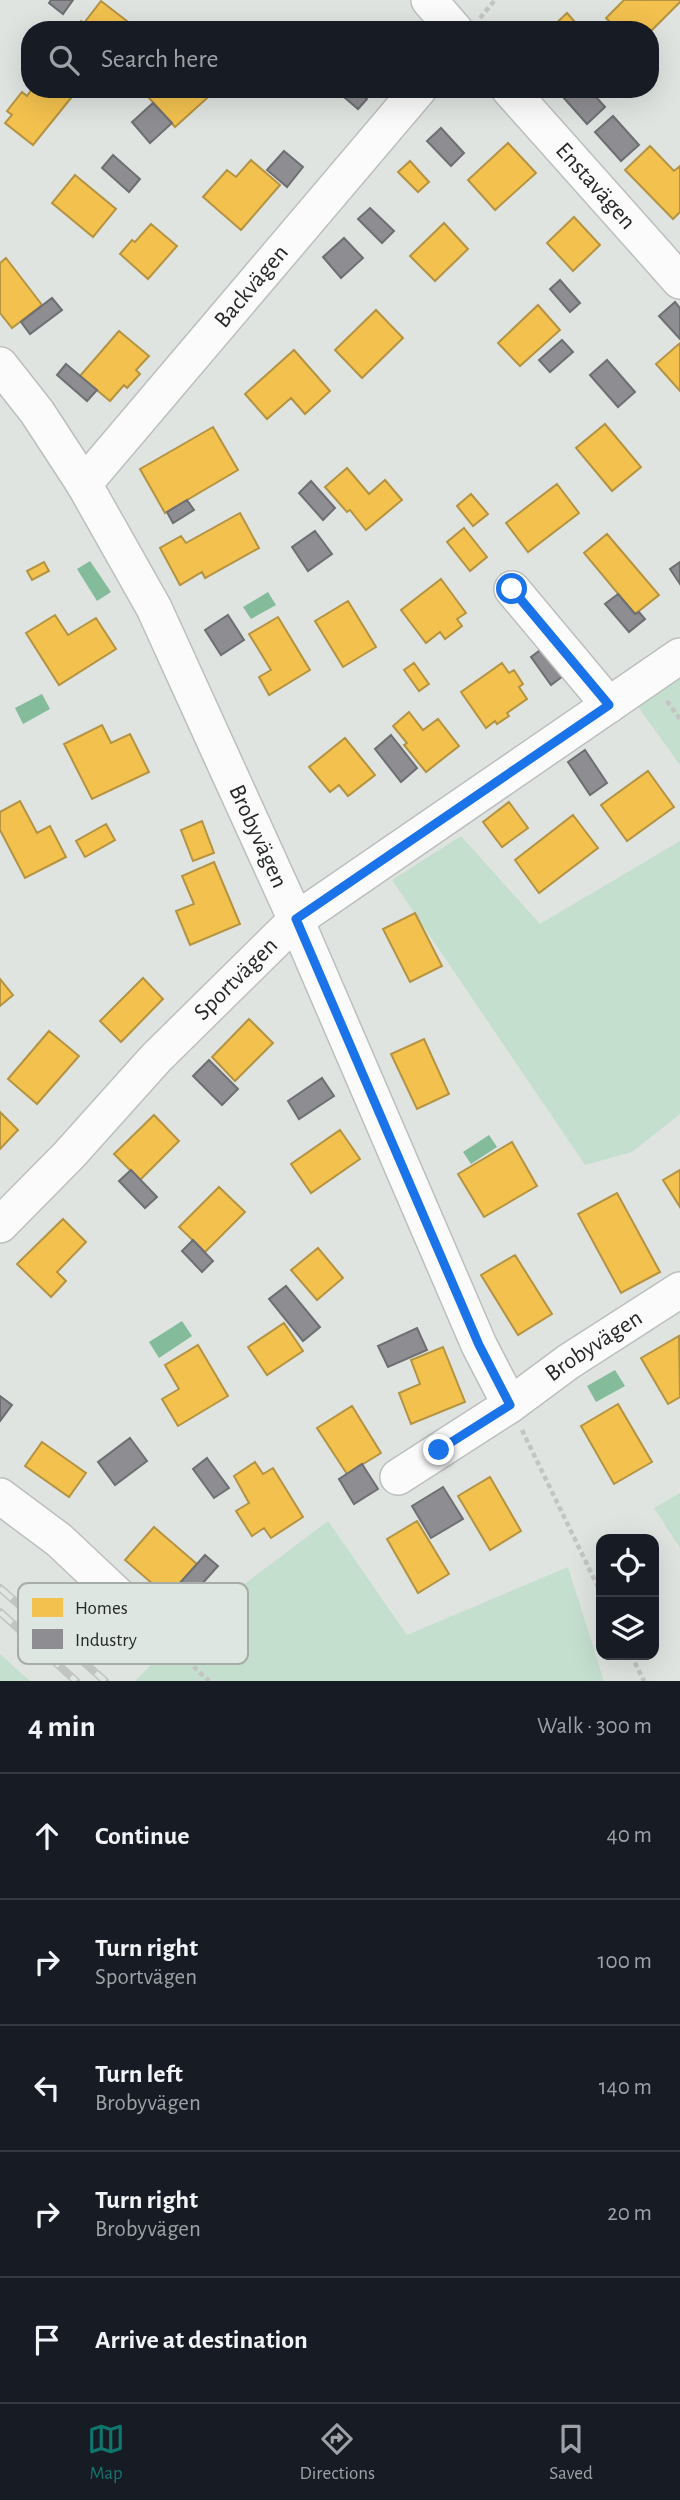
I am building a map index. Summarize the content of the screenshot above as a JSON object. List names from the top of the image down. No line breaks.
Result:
{"streets":{"street":["Enstavägen","Backvägen","Brobyvägen","Sportvägen"]},"crossings":[["Backvägen","Brobyvägen"],["Brobyvägen","Sportvägen"]],"legend":["Homes","Industry"],"page":{"search":"Search here","heading":["4 min","Walk · 300 m"],"list":[["Continue","40 m"],["Turn right","Sportvägen","100 m"],["Turn left","Brobyvägen","140 m"],["Turn right","Brobyvägen","20 m"],"Arrive at destination"],"nav":["Map","Directions","Saved"]}}
